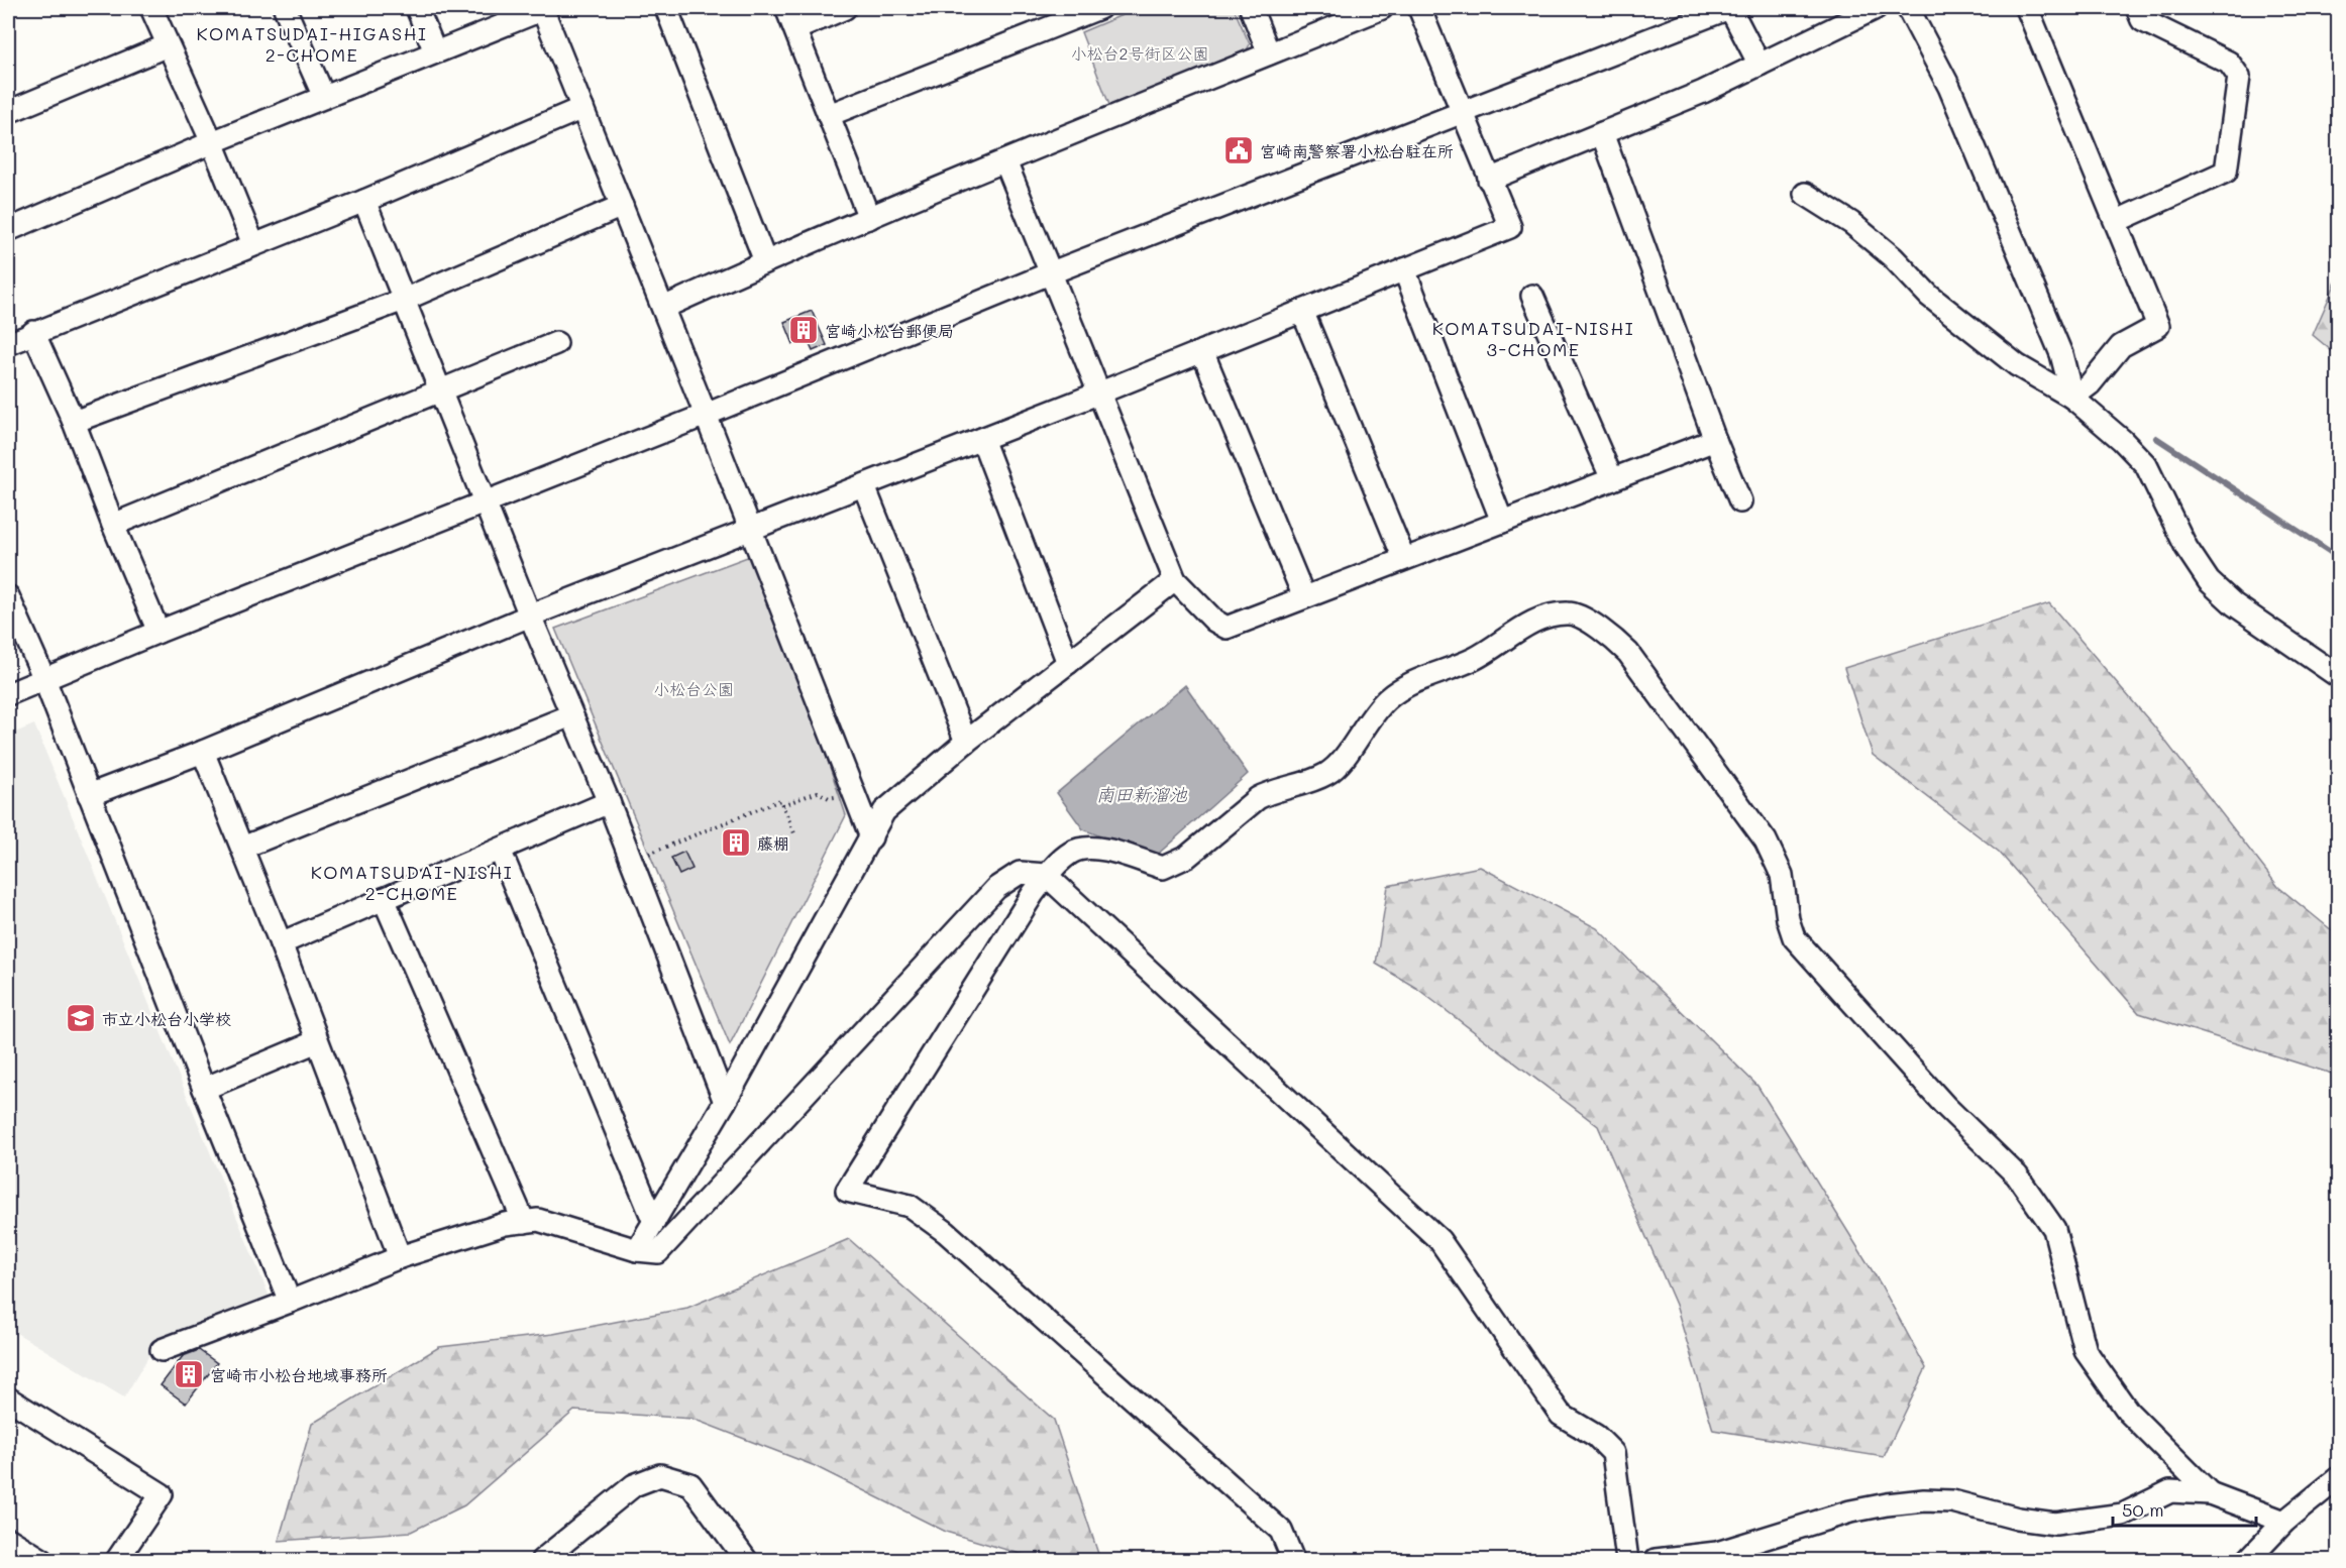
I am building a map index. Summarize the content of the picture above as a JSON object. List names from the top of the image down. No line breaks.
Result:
{"districts":["KOMATSUDAI-HIGASHI 2-CHOME","KOMATSUDAI-NISHI 3-CHOME","KOMATSUDAI-NISHI 2-CHOME"],"water":["南田新溜池"],"parks":["小松台2号街区公園","小松台公園"],"places":{"public building":["宮崎南警察署小松台駐在所"],"building":["宮崎小松台郵便局","藤棚","宮崎市小松台地域事務所"],"school or university":["市立小松台小学校"]},"scale_bar":"50 m"}
